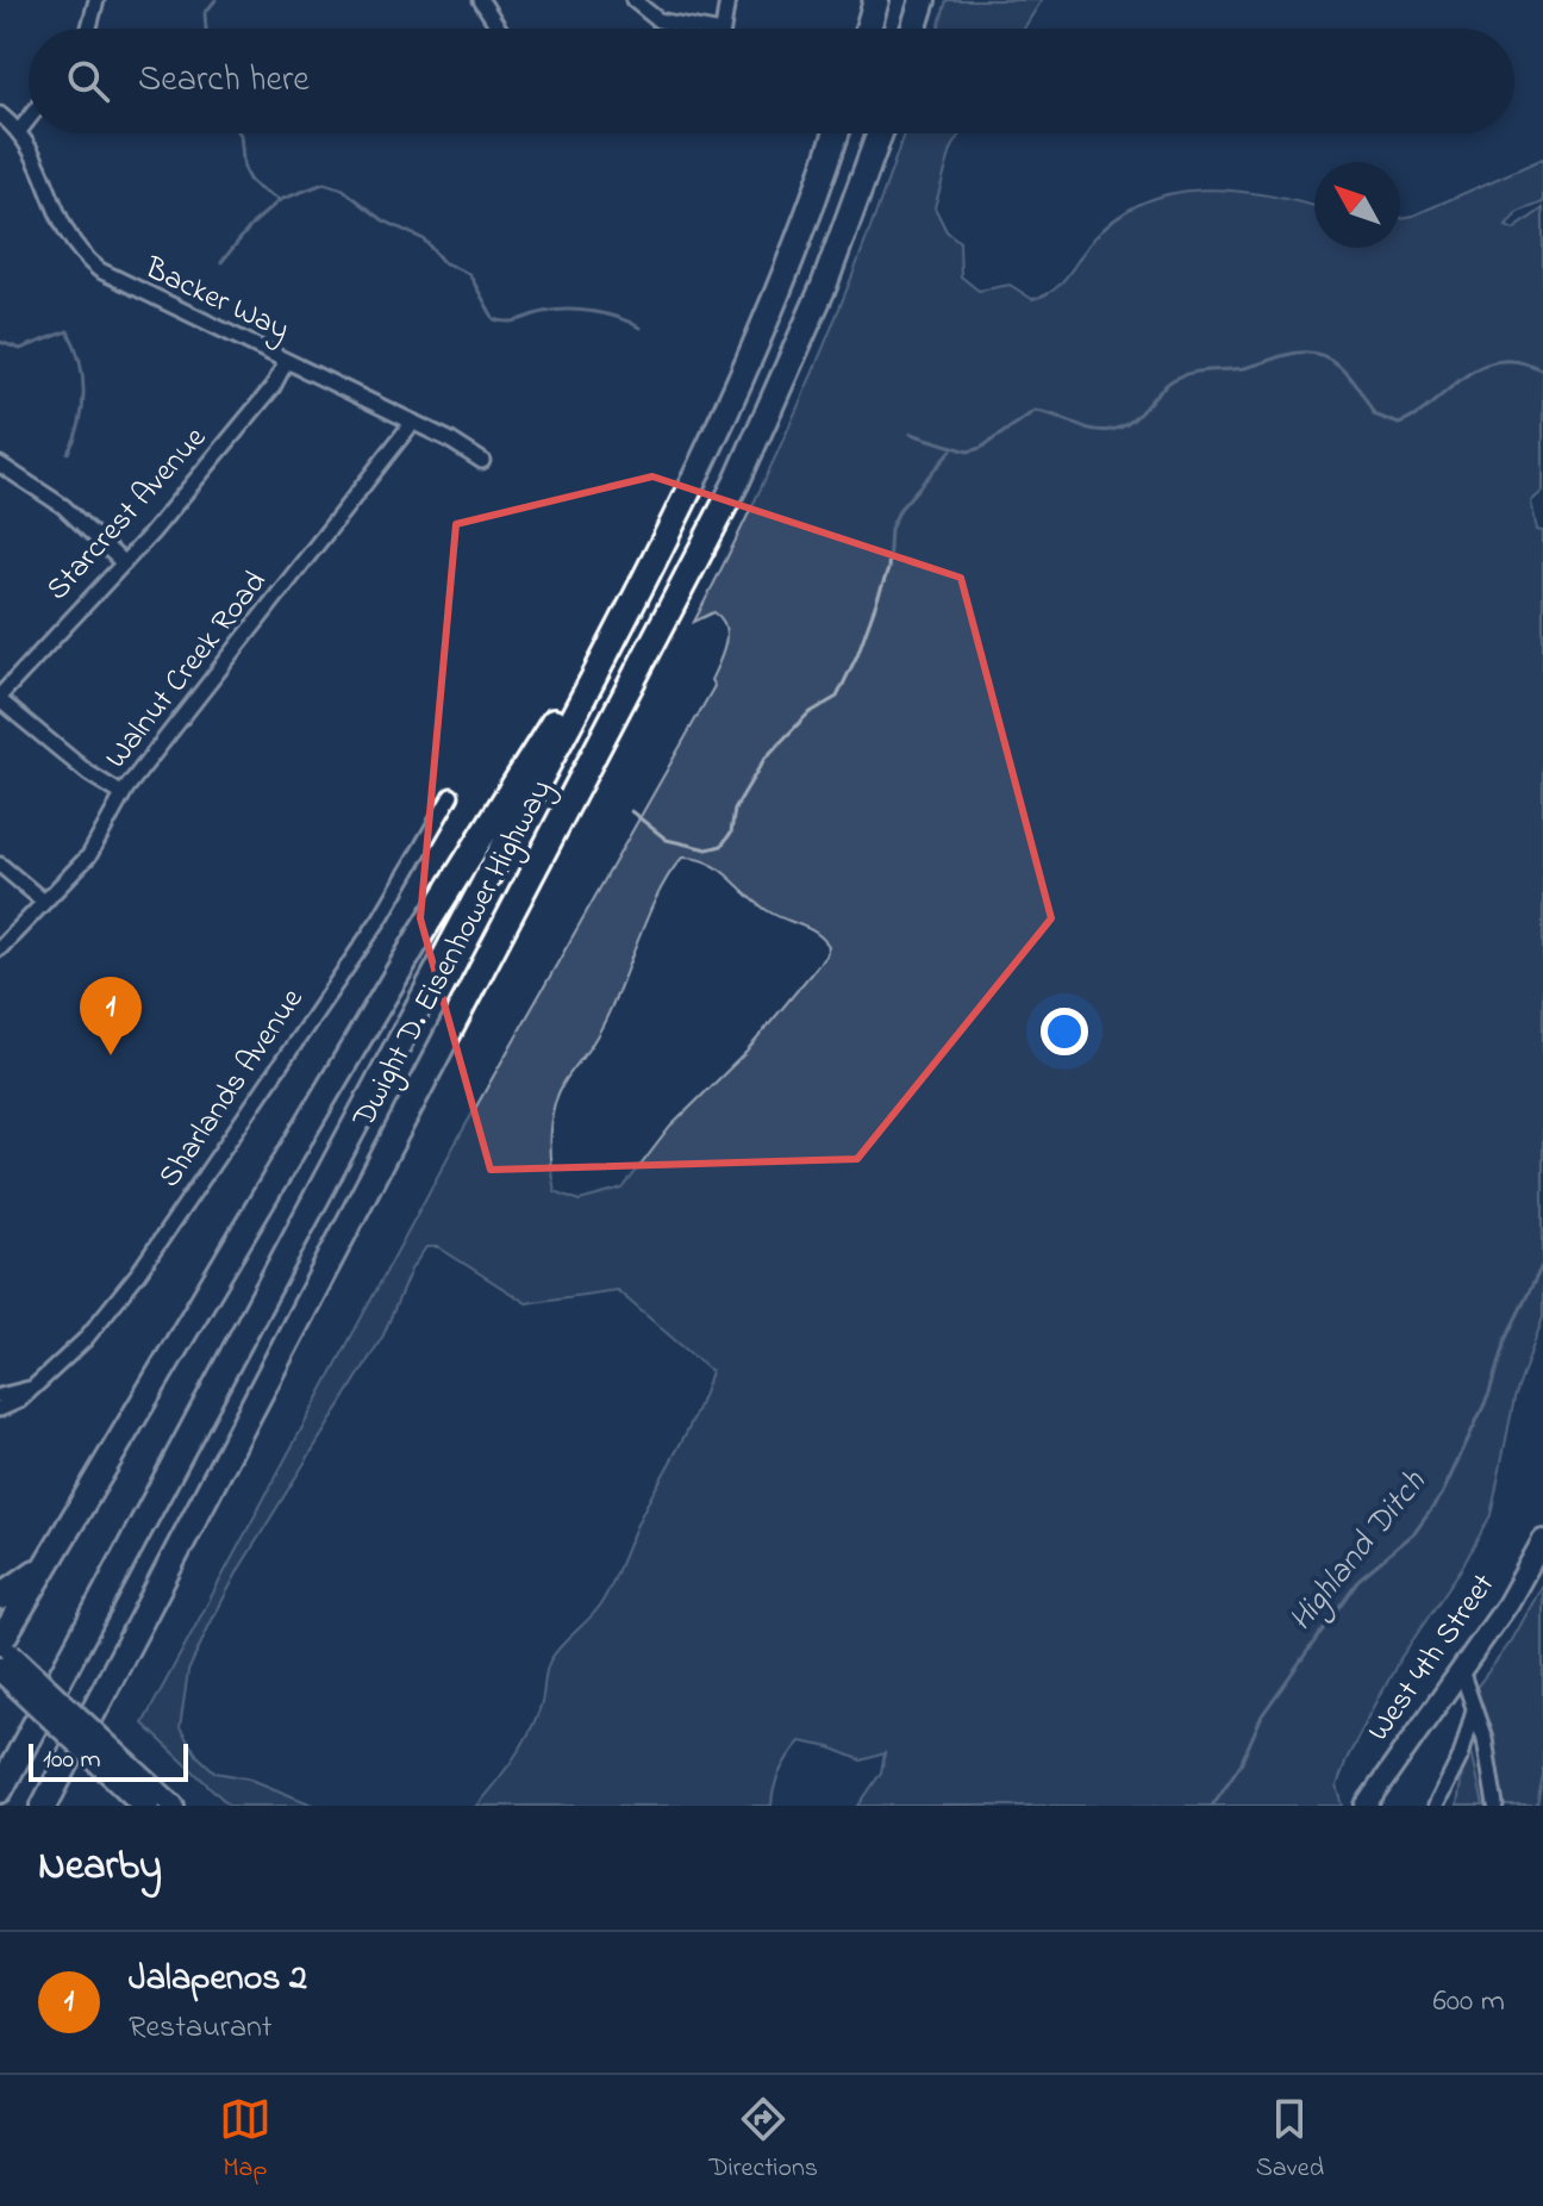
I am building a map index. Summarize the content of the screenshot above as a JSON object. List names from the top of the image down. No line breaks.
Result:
{"streets":{"highway":["Dwight D. Eisenhower Highway"],"main road":["West 4th Street"],"street":["Backer Way","Starcrest Avenue","Walnut Creek Road","Sharlands Avenue"]},"crossings":[["Backer Way","Starcrest Avenue"],["Backer Way","Walnut Creek Road"]],"water":["Highland Ditch"],"scale_bar":"100 m","north":"top left","page":{"search":"Search here","pins":"1","scale":"100 m","heading":"Nearby","list":[{"mark":"1","name":"Jalapenos 2","note":"Restaurant","value":"600 m"}],"nav":["Map","Directions","Saved"]}}
